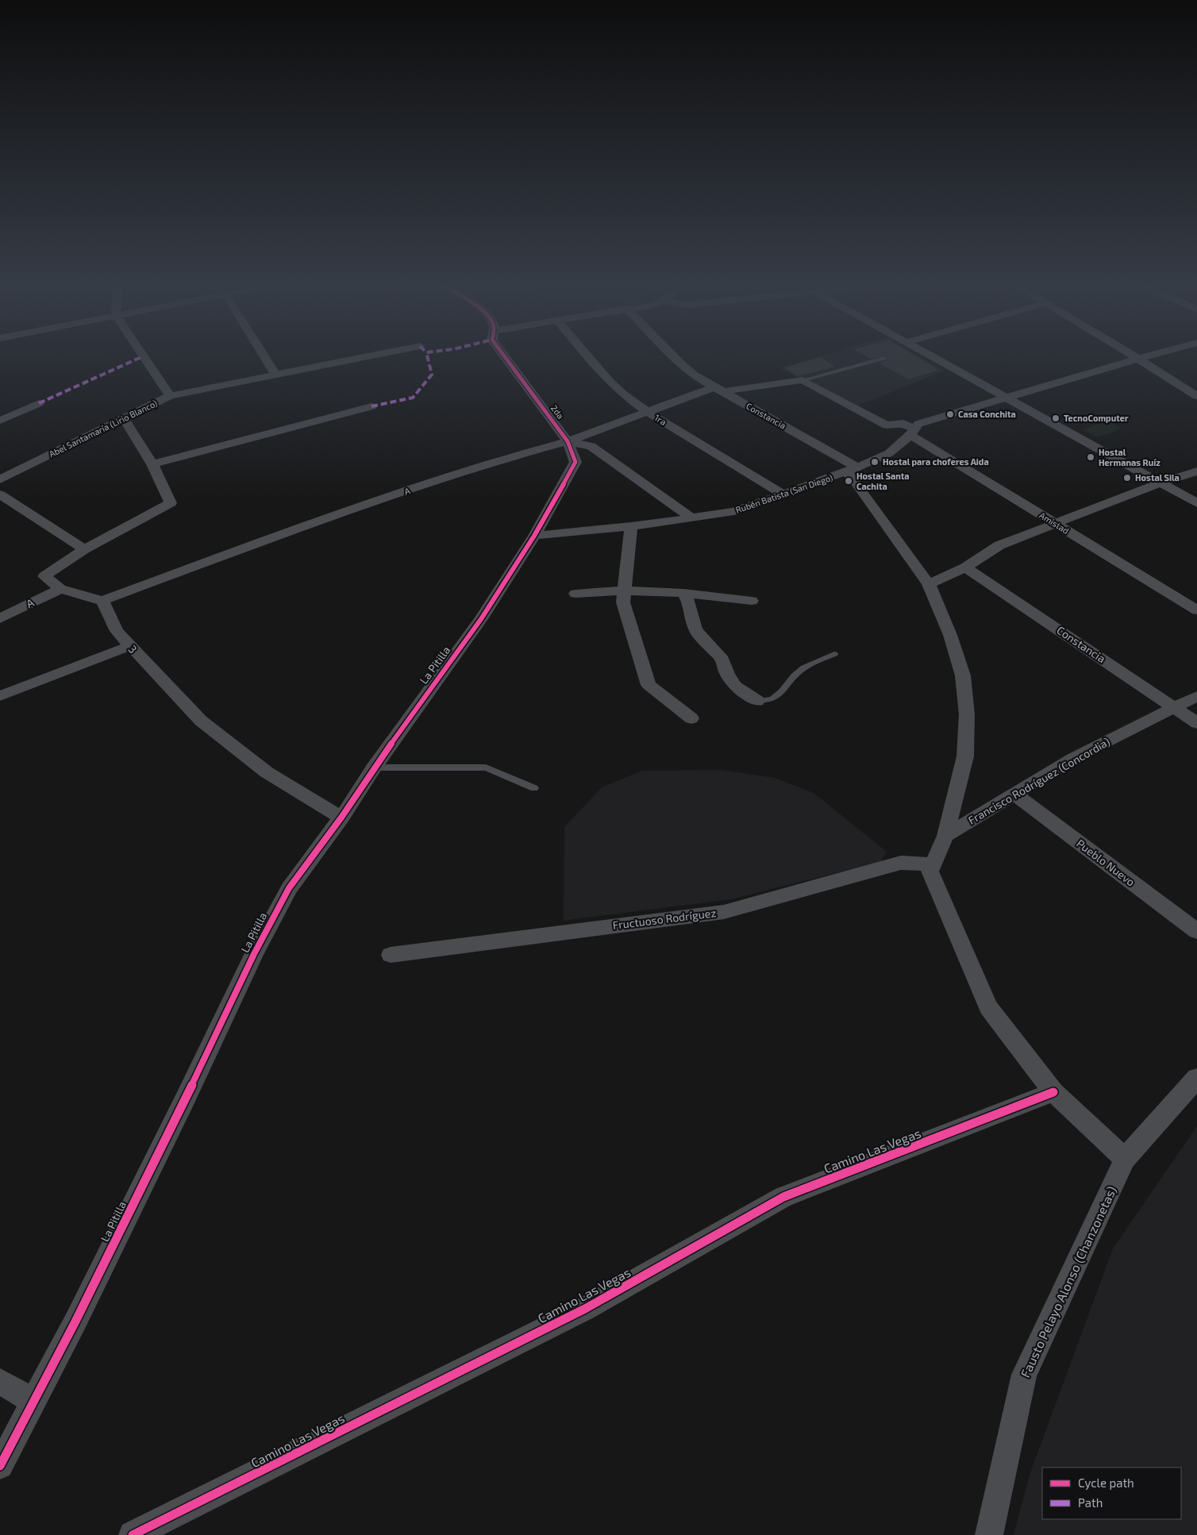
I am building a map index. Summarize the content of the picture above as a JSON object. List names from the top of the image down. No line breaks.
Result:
{"streets":{"street":["2da","Constancia","1ra","Abel Santamaría (Lirio Blanco)","A","Rubén Batista (San Diego)","Amistad","3","La Pitilla","Francisco Rodríguez (Concordia)","Pueblo Nuevo","Fructuoso Rodríguez","Camino Las Vegas","Fausto Pelayo Alonso (Chanzonetas)"]},"crossings":[["2da","A"],["2da","La Pitilla"],["Constancia","A"],["Constancia","Rubén Batista (San Diego)"],["Constancia","Francisco Rodríguez (Concordia)"],["1ra","A"],["1ra","Rubén Batista (San Diego)"],["A","Amistad"],["A","3"],["A","La Pitilla"],["Rubén Batista (San Diego)","Amistad"],["Rubén Batista (San Diego)","La Pitilla"],["3","La Pitilla"],["Francisco Rodríguez (Concordia)","Pueblo Nuevo"]],"places":["Casa Conchita","TecnoComputer","Hostal Hermanas Ruíz","Hostal para choferes Aida","Hostal Sila","Hostal Santa Cachita"],"legend":["Cycle path","Path"]}
